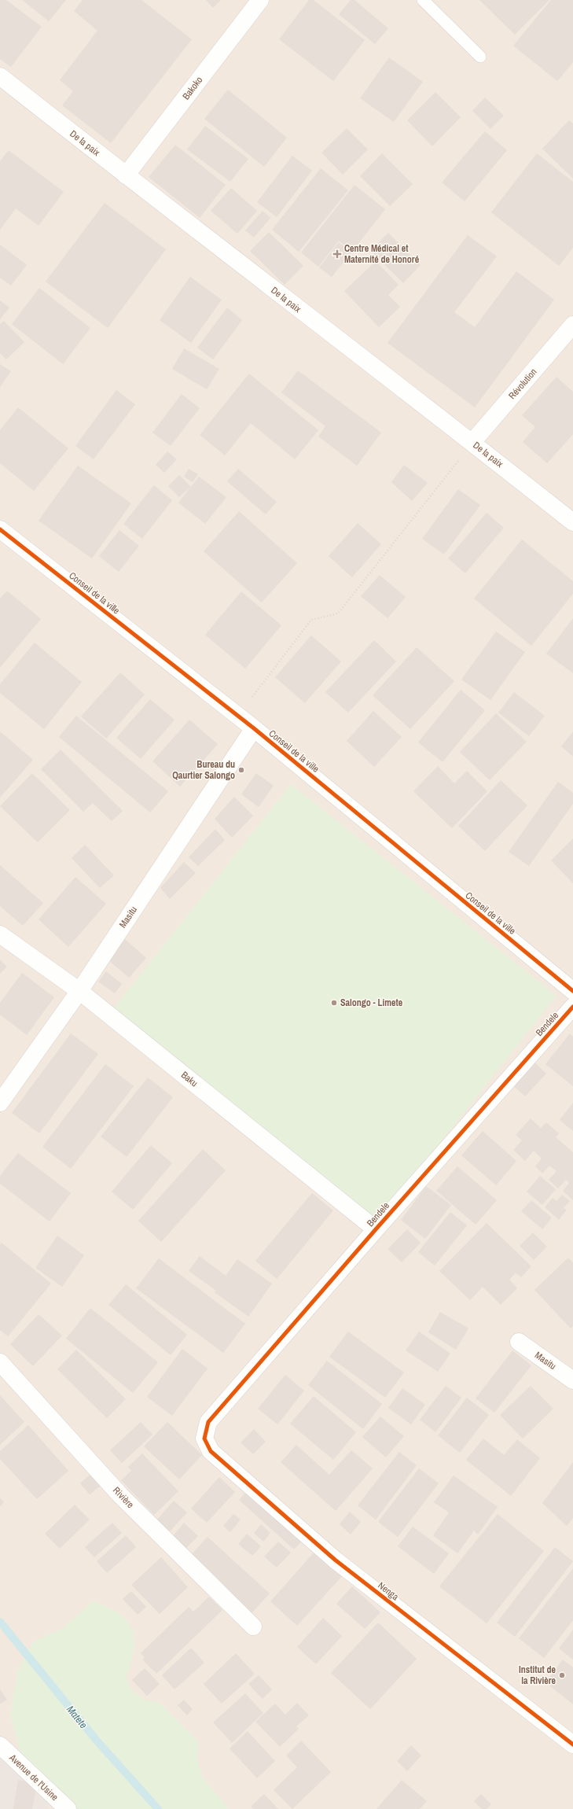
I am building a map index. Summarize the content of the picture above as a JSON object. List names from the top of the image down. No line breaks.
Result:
{"streets":{"street":["Bakoko","De la paix","Révolution","Conseil de la ville","Masitu","Bendele","Baku","Rivière","Nenga","Avenue de l'Usine"]},"crossings":[["Bakoko","De la paix"],["De la paix","Révolution"],["Conseil de la ville","Masitu"],["Masitu","Baku"],["Bendele","Baku"],["Bendele","Nenga"]],"water":["Matete"],"places":{"health":["Centre Médical et Maternité de Honoré"],"other":["Bureau du Qaurtier Salongo","Salongo - Limete","Institut de la Rivière"]}}
